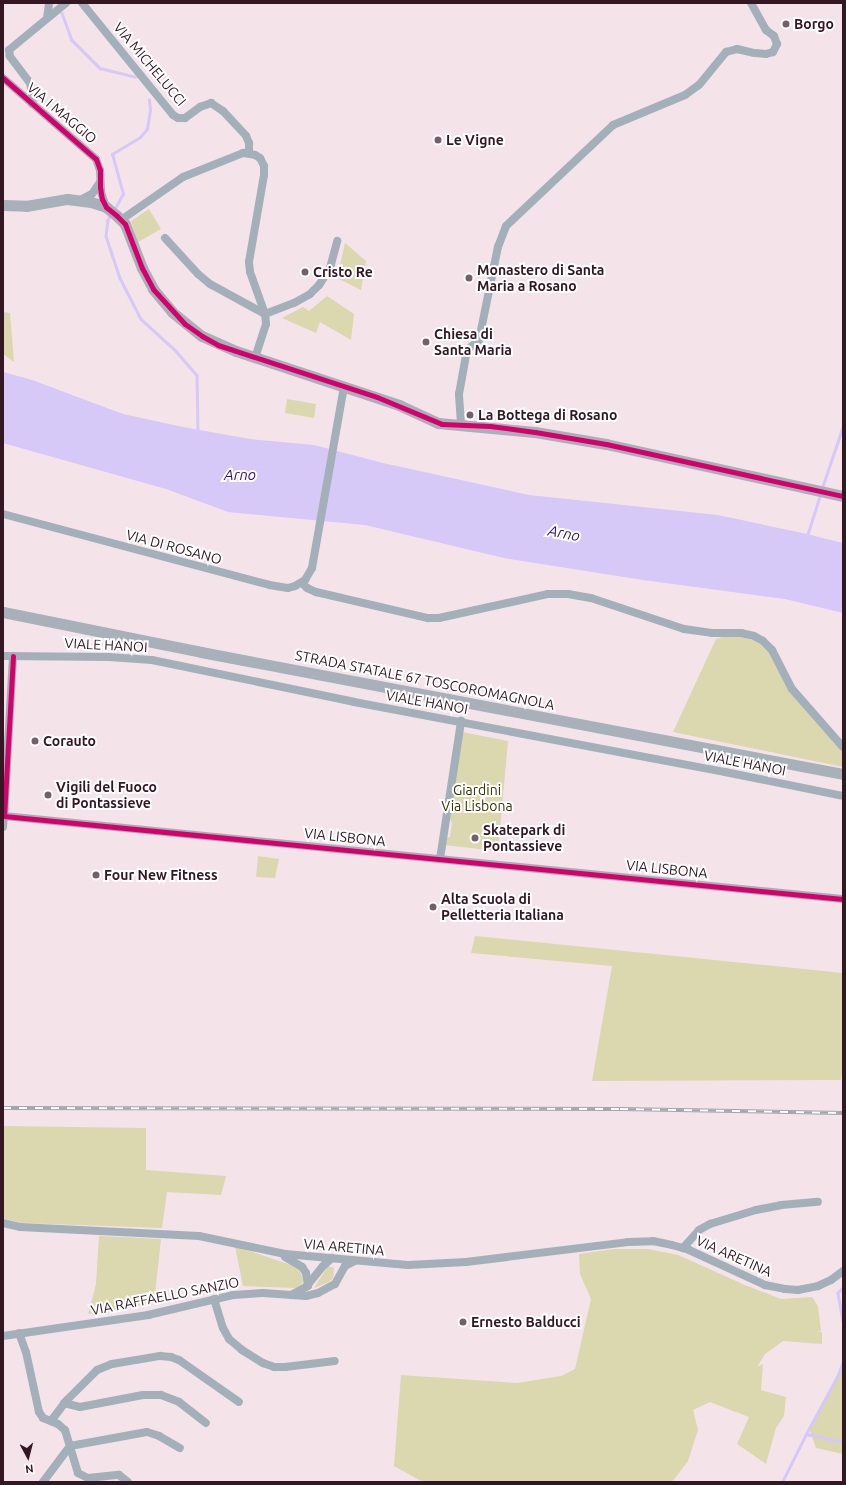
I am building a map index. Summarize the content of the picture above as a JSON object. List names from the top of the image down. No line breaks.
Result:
{"streets":{"main road":["STRADA STATALE 67 TOSCOROMAGNOLA"],"street":["VIA MICHELUCCI","VIA I MAGGIO","VIA DI ROSANO","VIALE HANOI","VIA LISBONA","VIA ARETINA","VIA RAFFAELLO SANZIO"]},"water":["Arno"],"parks":["Giardini Via Lisbona"],"places":["Borgo","Le Vigne","Cristo Re","Monastero di Santa Maria a Rosano","Chiesa di Santa Maria","La Bottega di Rosano","Corauto","Vigili del Fuoco di Pontassieve","Skatepark di Pontassieve","Four New Fitness","Alta Scuola di Pelletteria Italiana","Ernesto Balducci"],"north":"bottom"}
